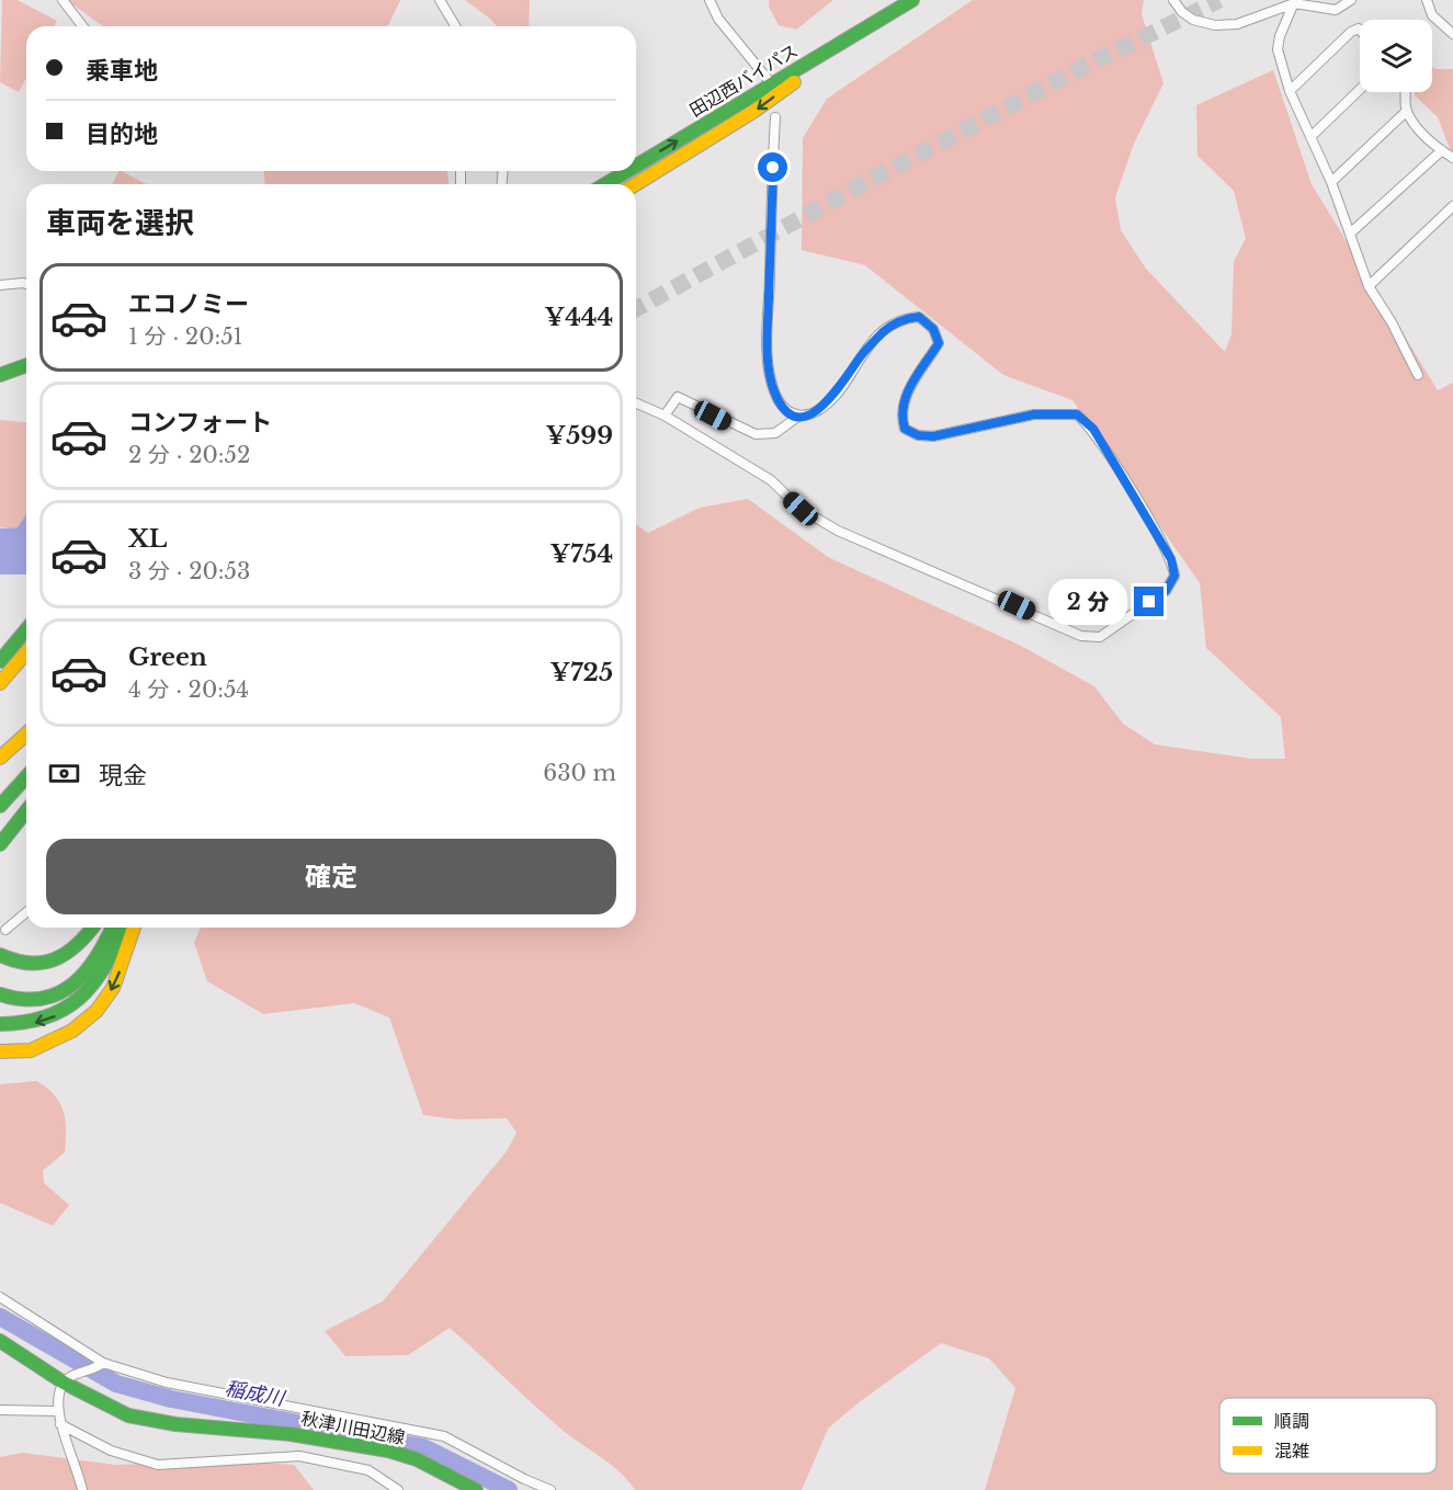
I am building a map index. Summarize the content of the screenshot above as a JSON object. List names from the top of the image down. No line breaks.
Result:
{"streets":{"main road":["田辺西バイパス","秋津川田辺線"]},"water":["稲成川"],"legend":["順調","混雑"],"page":{"banner":["乗車地","目的地"],"heading":"車両を選択","list":[{"name":"エコノミー","note":"1 分 · 20:51","value":"¥444"},{"name":"コンフォート","note":"2 分 · 20:52","value":"¥599"},{"name":"XL","note":"3 分 · 20:53","value":"¥754"},{"name":"Green","note":"4 分 · 20:54","value":"¥725"}],"bubble":"2 分","pay":["現金","630 m"],"buttons":"確定"}}
